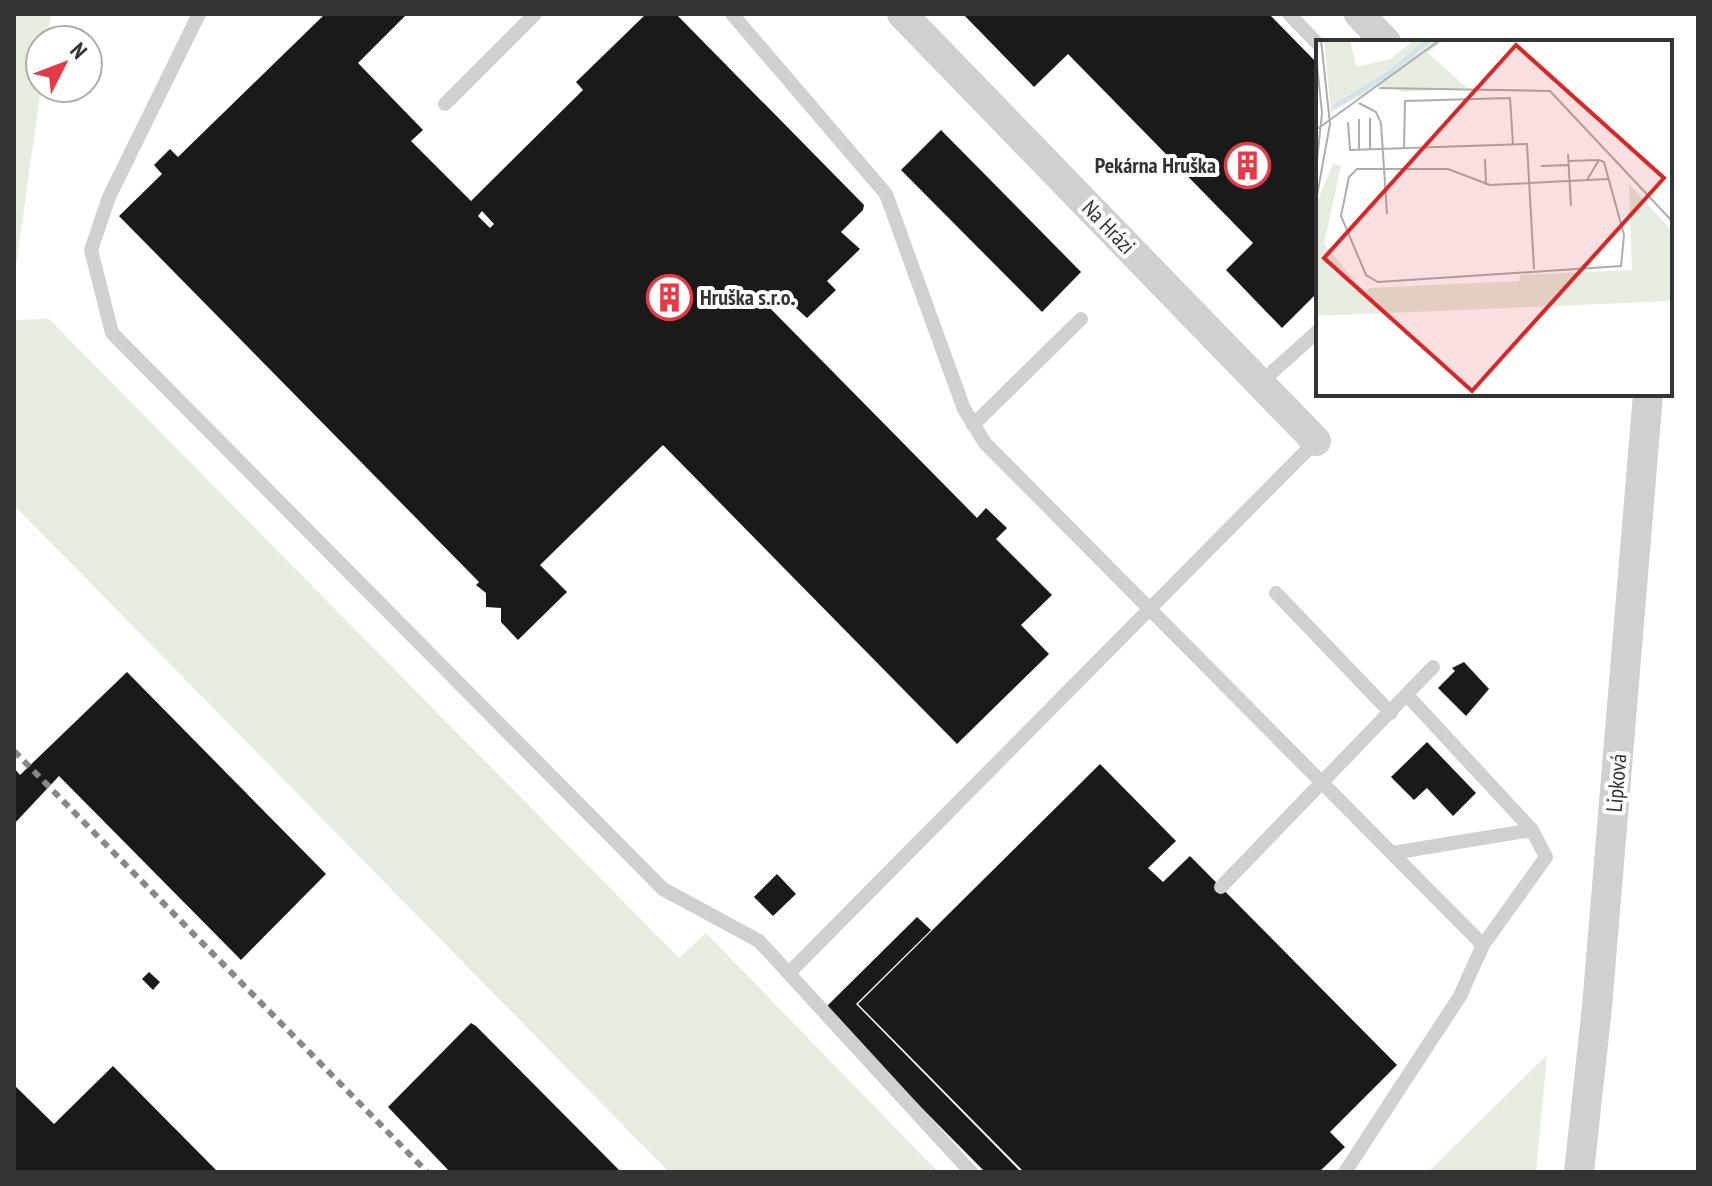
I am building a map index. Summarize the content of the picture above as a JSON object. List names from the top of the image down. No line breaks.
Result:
{"streets":{"street":["Na Hrázi","Lipková"]},"places":{"building":["Pekárna Hruška","Hruška s.r.o."]},"north":"top right"}
